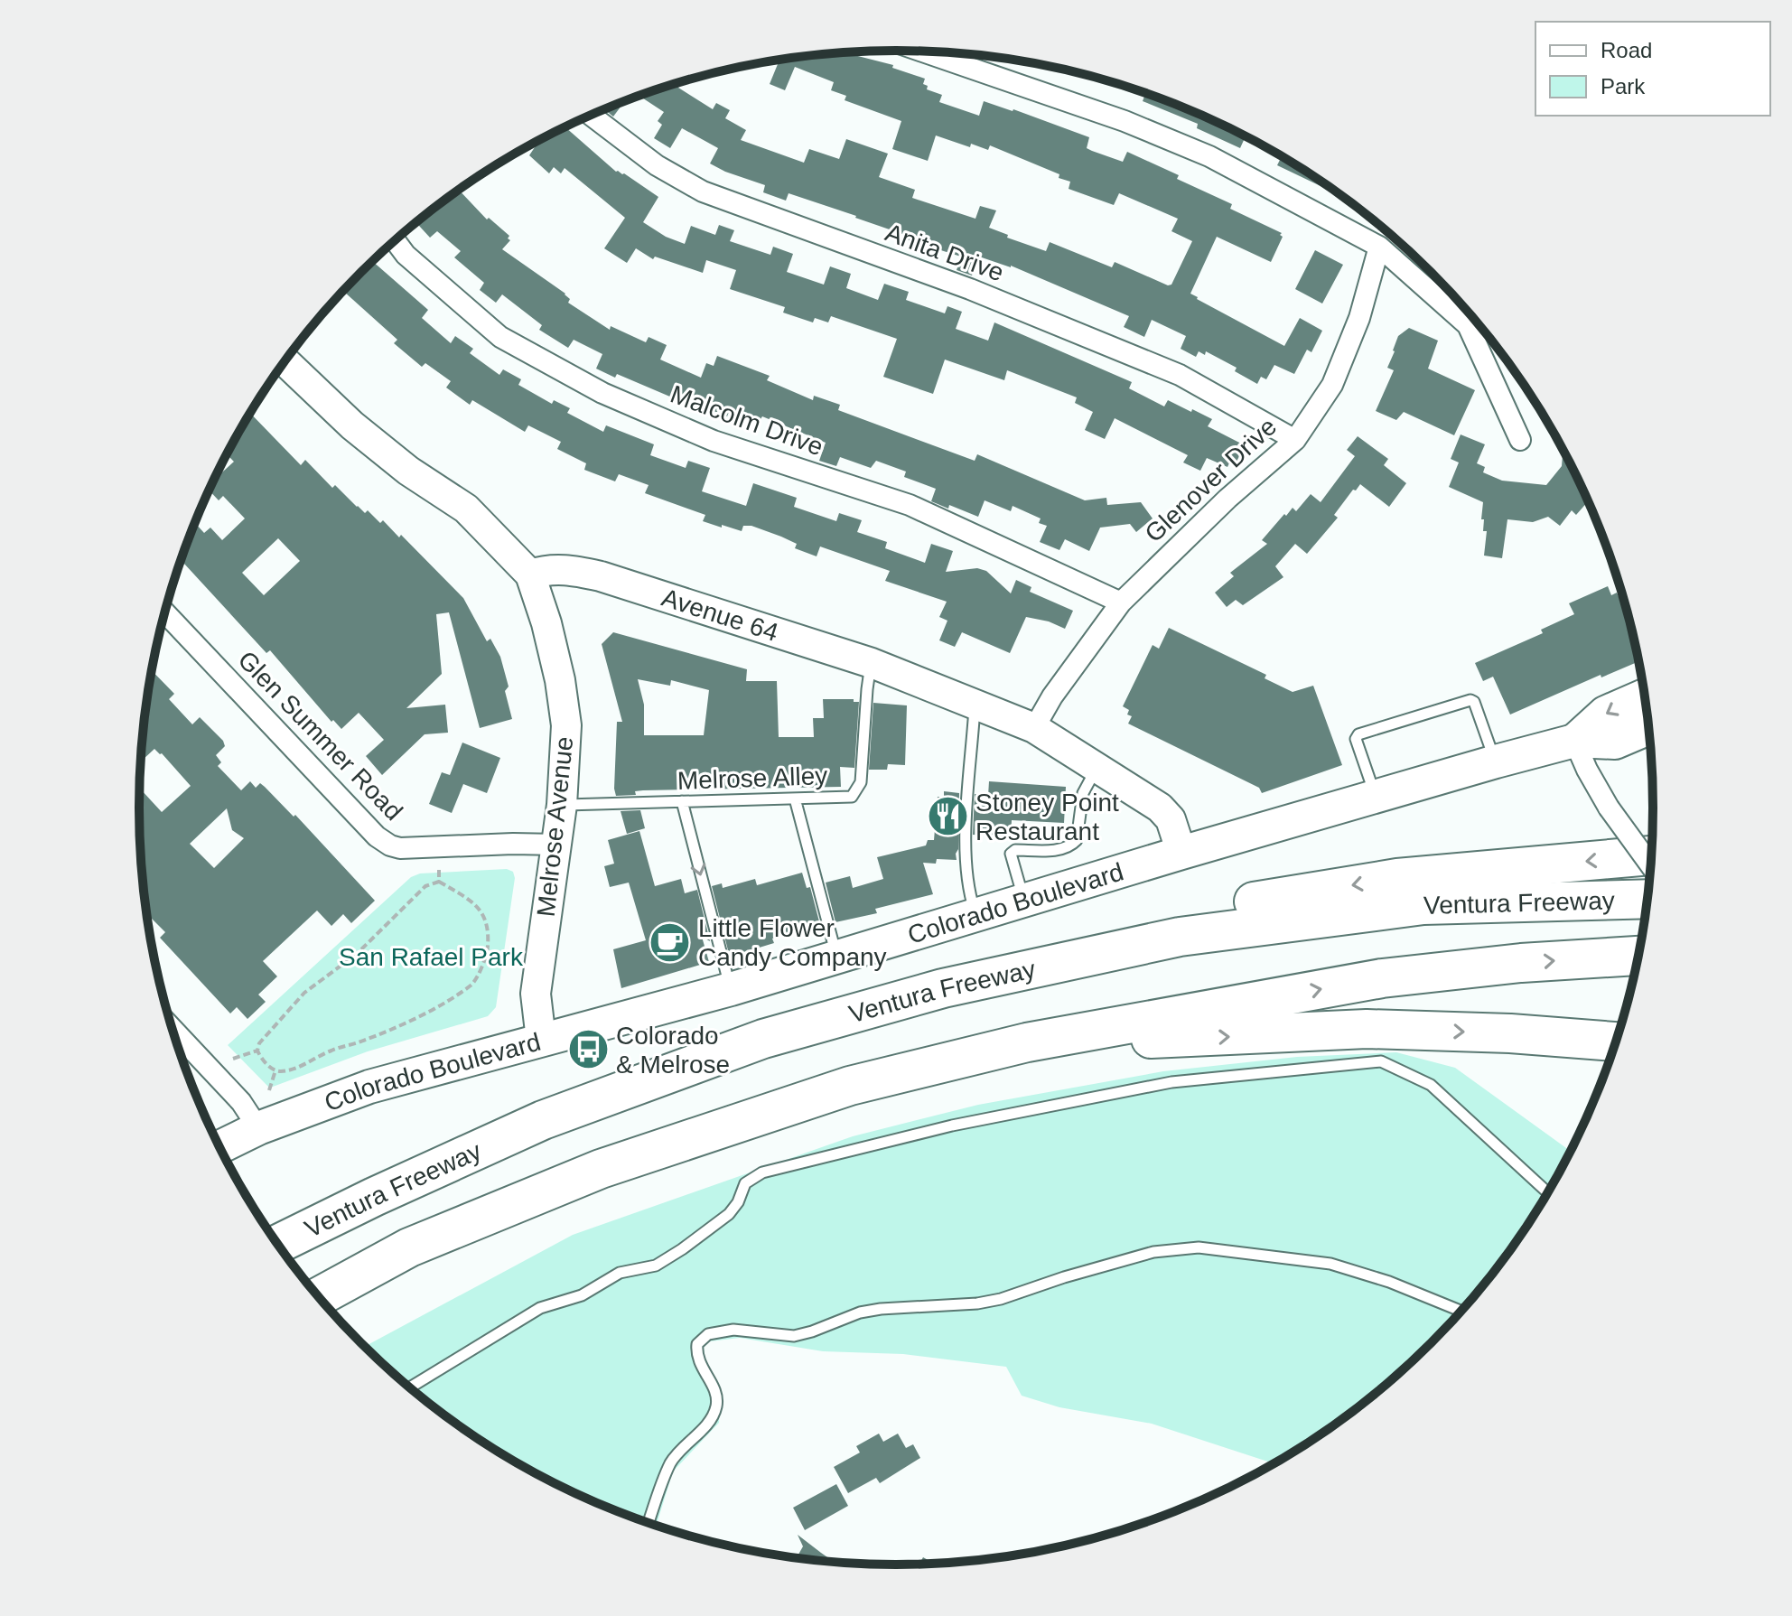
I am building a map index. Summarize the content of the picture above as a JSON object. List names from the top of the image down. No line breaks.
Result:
{"streets":{"highway":["Ventura Freeway"],"main road":["Colorado Boulevard"],"street":["Anita Drive","Malcolm Drive","Glenover Drive","Avenue 64","Glen Summer Road","Melrose Avenue"],"lane":["Melrose Alley"]},"crossings":[["Anita Drive","Glenover Drive"],["Malcolm Drive","Glenover Drive"],["Glenover Drive","Avenue 64"],["Avenue 64","Melrose Alley"],["Avenue 64","Melrose Avenue"],["Avenue 64","Colorado Boulevard"],["Glen Summer Road","Melrose Avenue"],["Melrose Alley","Melrose Avenue"],["Melrose Avenue","Colorado Boulevard"]],"parks":["San Rafael Park"],"places":{"restaurant":["Stoney Point Restaurant"],"cafe":["Little Flower Candy Company"],"bus stop":["Colorado & Melrose"]},"legend":["Road","Park"]}
